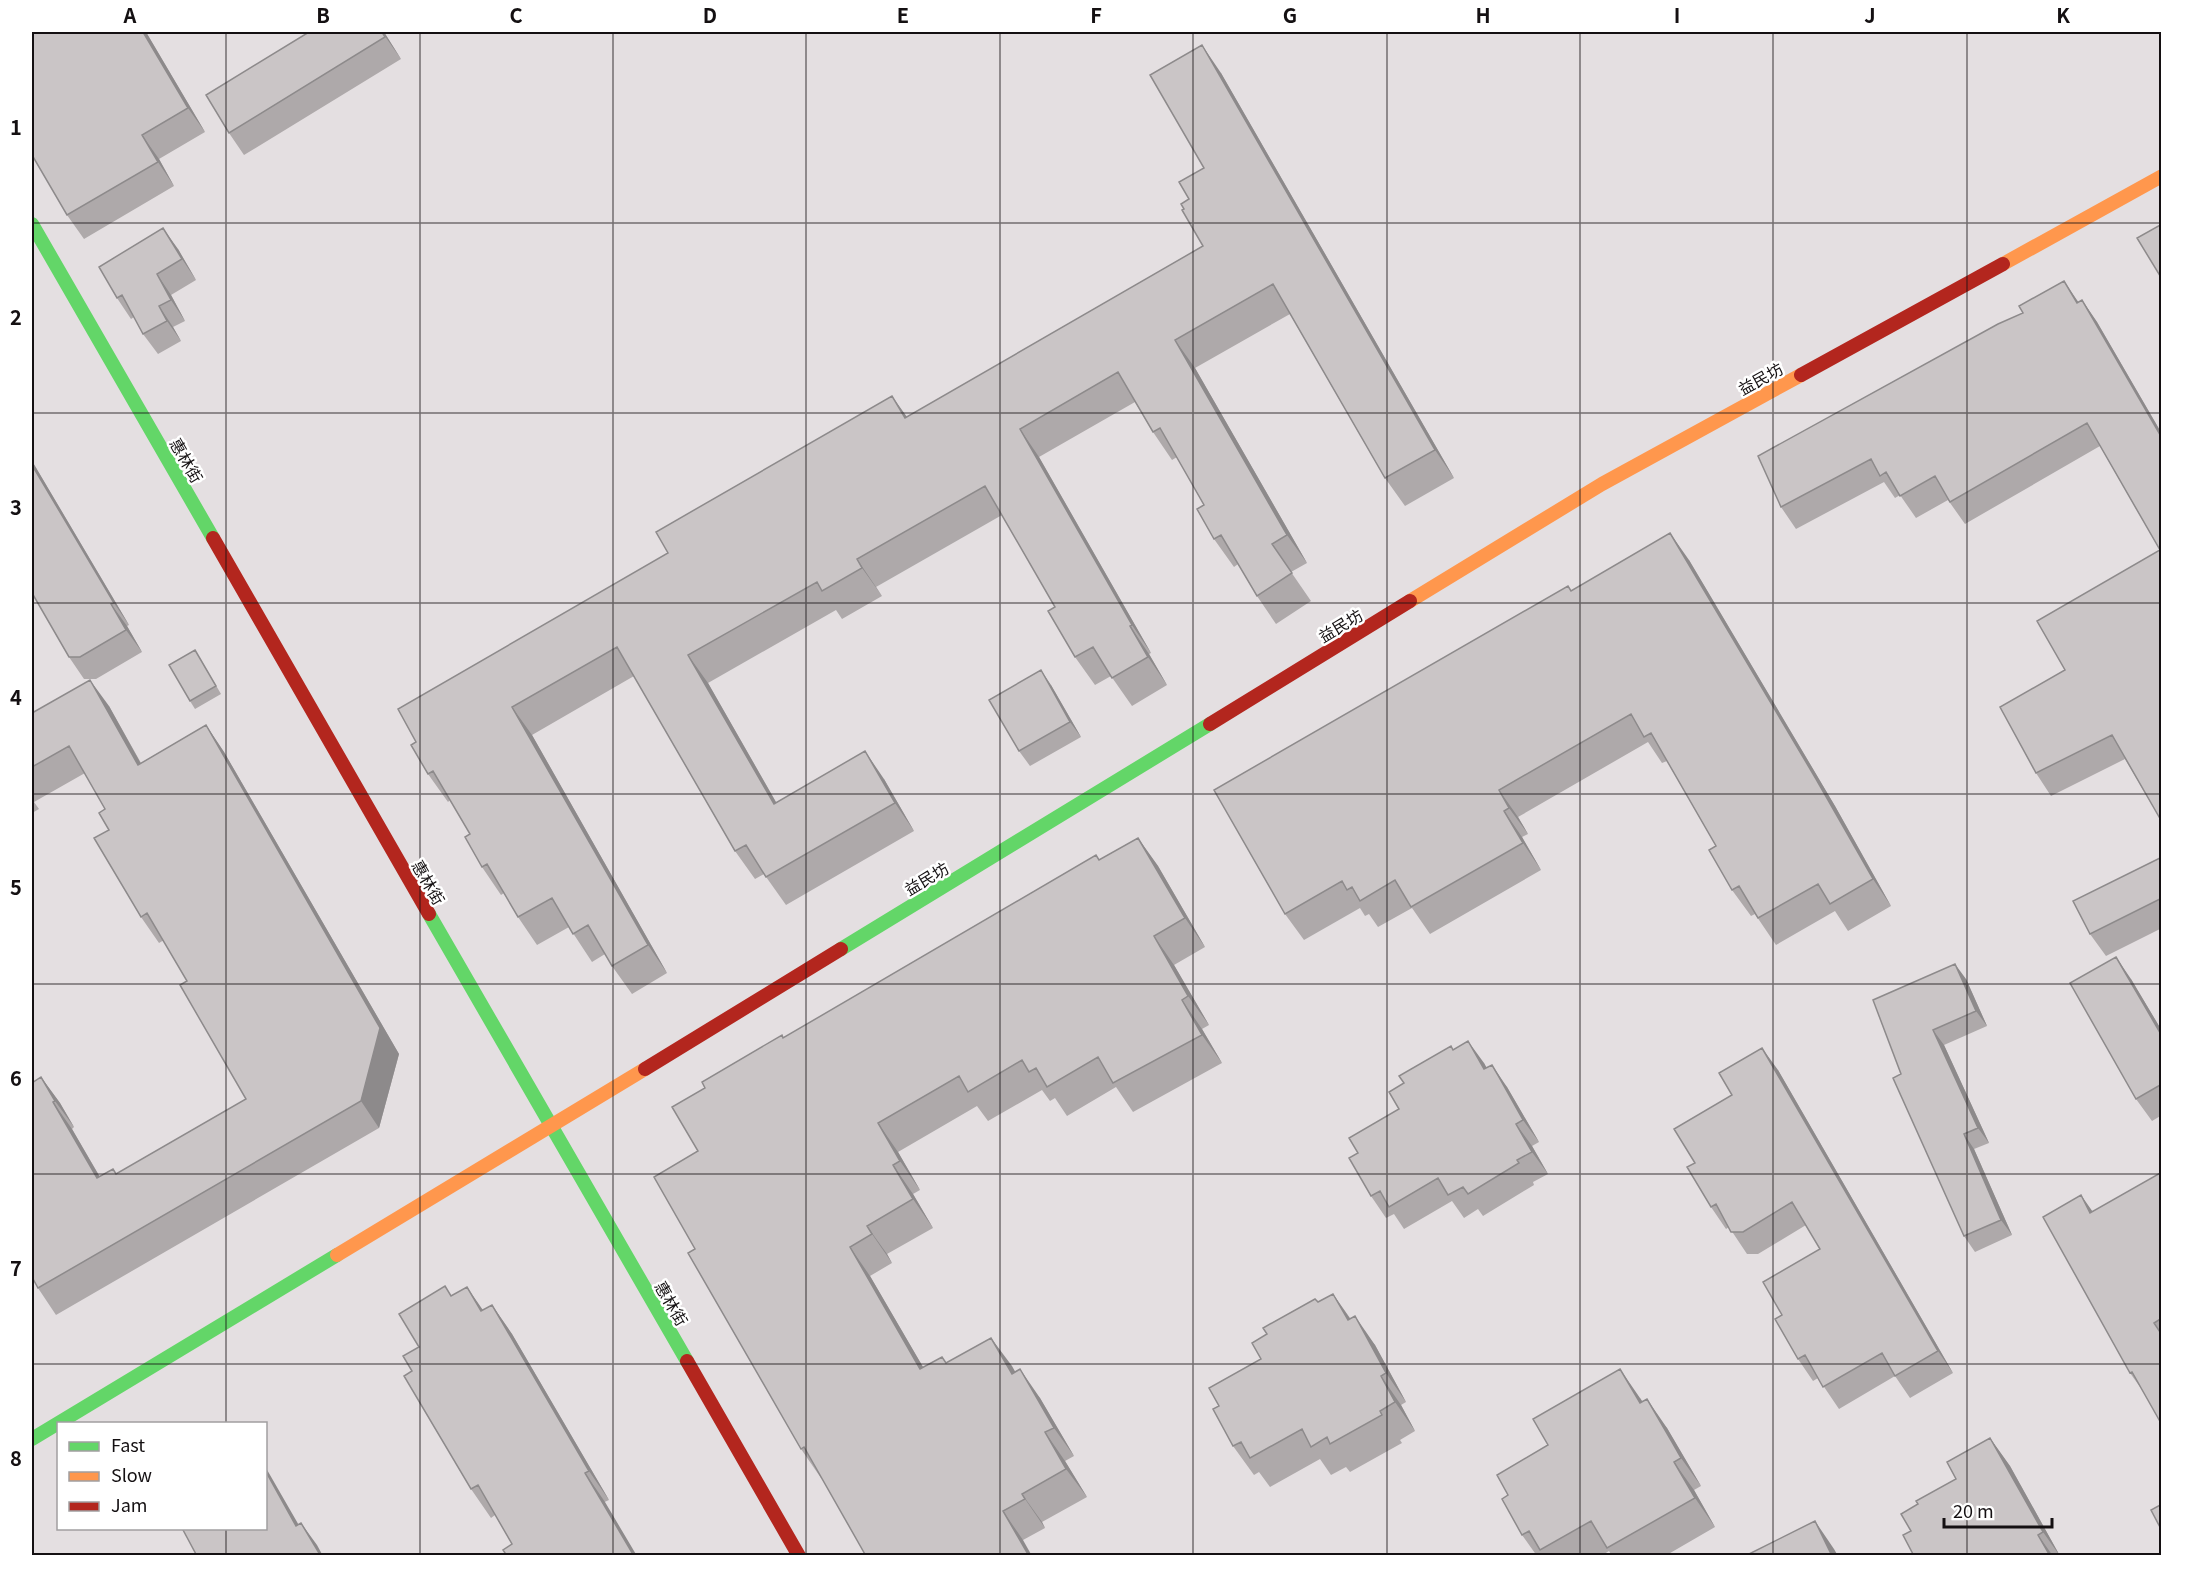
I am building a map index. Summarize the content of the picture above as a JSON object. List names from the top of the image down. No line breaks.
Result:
{"streets":{"street":["益民坊","惠林街"]},"crossings":[["益民坊","惠林街"]],"legend":["Fast","Slow","Jam"],"scale_bar":"20 m","grid":{"columns":["A","B","C","D","E","F","G","H","I","J","K"],"rows":["1","2","3","4","5","6","7","8"]}}
